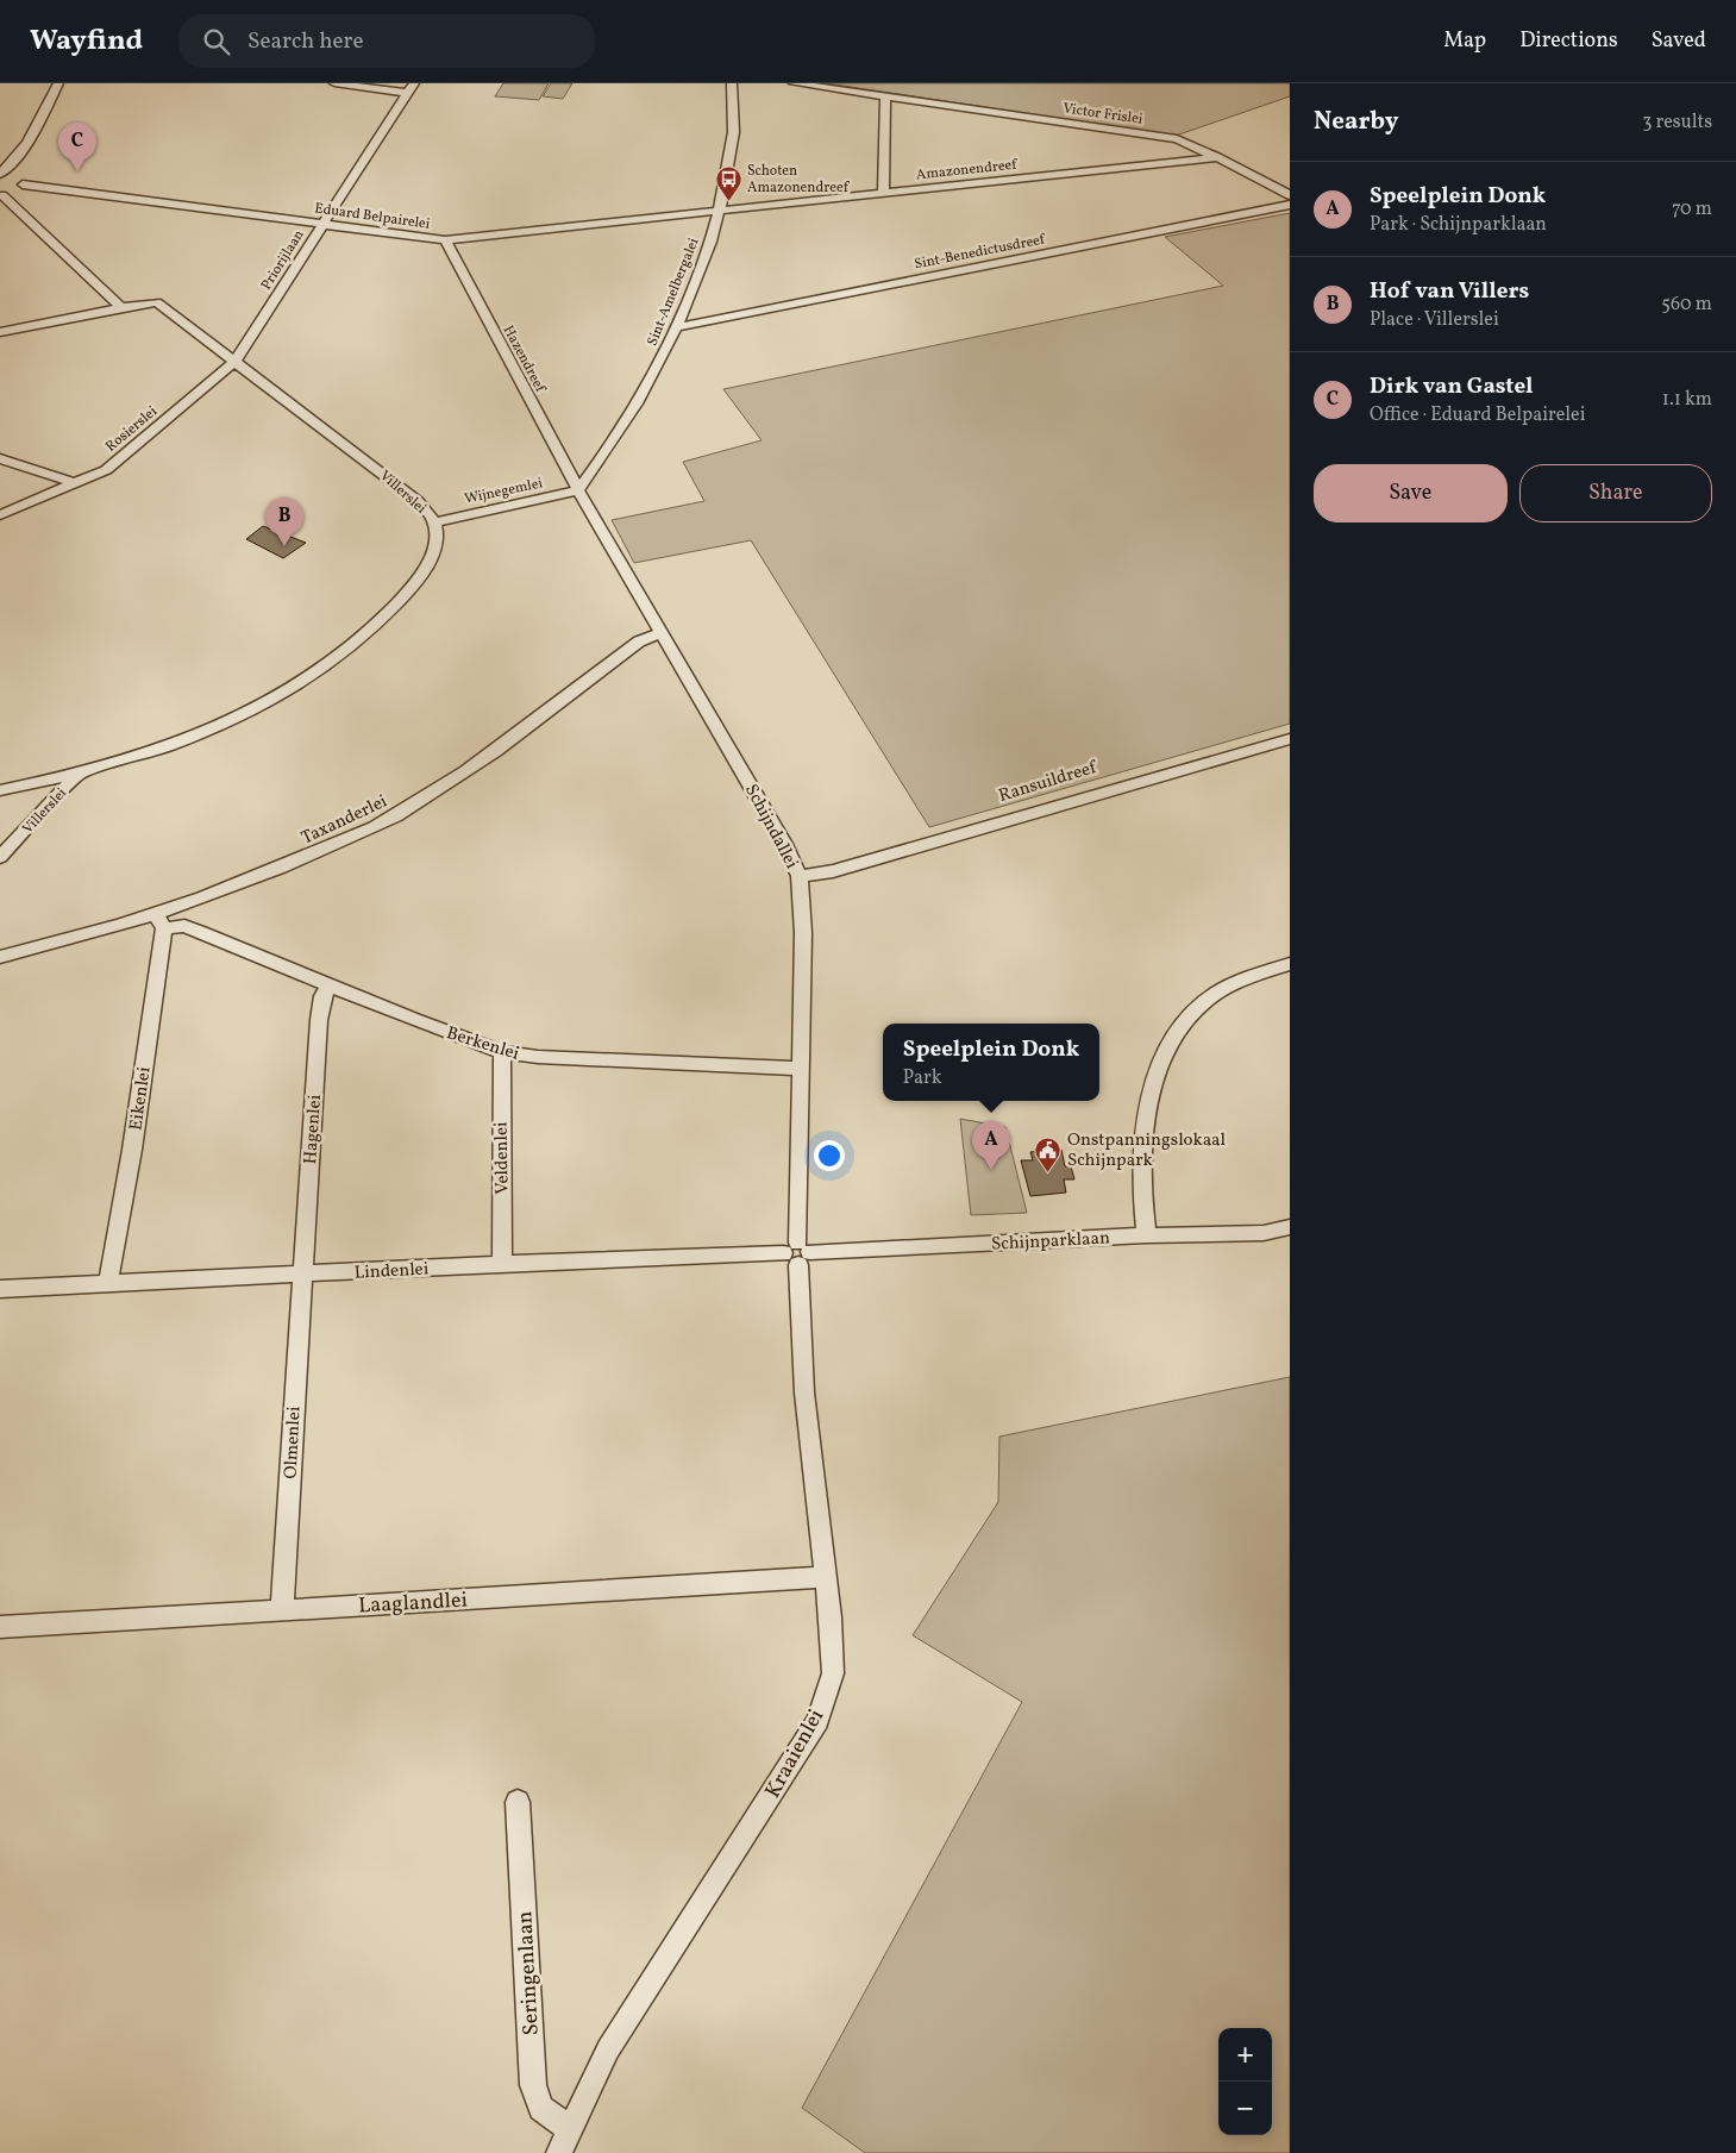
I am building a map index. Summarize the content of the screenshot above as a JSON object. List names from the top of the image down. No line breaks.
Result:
{"streets":{"street":["Victor Frislei","Amazonendreef","Eduard Belpairelei","Sint-Benedictusdreef","Priorijlaan","Sint-Amelbergalei","Hazendreef","Rosierslei","Wijnegemlei","Villerslei","Ransuildreef","Taxanderlei","Schijndallei","Berkenlei","Eikenlei","Hagenlei","Veldenlei","Schijnparklaan","Lindenlei","Olmenlei","Laaglandlei","Kraaienlei","Seringenlaan"]},"crossings":[["Victor Frislei","Amazonendreef"],["Amazonendreef","Eduard Belpairelei"],["Amazonendreef","Sint-Amelbergalei"],["Eduard Belpairelei","Priorijlaan"],["Eduard Belpairelei","Sint-Amelbergalei"],["Eduard Belpairelei","Hazendreef"],["Sint-Benedictusdreef","Sint-Amelbergalei"],["Priorijlaan","Rosierslei"],["Priorijlaan","Villerslei"],["Sint-Amelbergalei","Hazendreef"],["Sint-Amelbergalei","Wijnegemlei"],["Sint-Amelbergalei","Schijndallei"],["Hazendreef","Wijnegemlei"],["Hazendreef","Schijndallei"],["Rosierslei","Villerslei"],["Wijnegemlei","Villerslei"],["Wijnegemlei","Schijndallei"],["Ransuildreef","Schijndallei"],["Taxanderlei","Schijndallei"],["Taxanderlei","Berkenlei"],["Taxanderlei","Eikenlei"],["Schijndallei","Berkenlei"],["Schijndallei","Schijnparklaan"],["Schijndallei","Lindenlei"],["Schijndallei","Kraaienlei"],["Berkenlei","Eikenlei"],["Berkenlei","Hagenlei"],["Berkenlei","Veldenlei"],["Eikenlei","Lindenlei"],["Hagenlei","Lindenlei"],["Hagenlei","Olmenlei"],["Veldenlei","Lindenlei"],["Schijnparklaan","Lindenlei"],["Schijnparklaan","Kraaienlei"],["Lindenlei","Olmenlei"],["Lindenlei","Kraaienlei"],["Olmenlei","Laaglandlei"],["Laaglandlei","Kraaienlei"],["Kraaienlei","Seringenlaan"]],"places":{"bus stop":["Schoten Amazonendreef"],"public building":["Onstpanningslokaal Schijnpark"]},"page":{"header":"Wayfind","search":"Search here","nav":["Map","Directions","Saved"],"heading":["Nearby","3 results"],"pins":["C","B","A"],"list":[{"mark":"A","name":"Speelplein Donk","note":"Park · Schijnparklaan","value":"70 m"},{"mark":"B","name":"Hof van Villers","note":"Place · Villerslei","value":"560 m"},{"mark":"C","name":"Dirk van Gastel","note":"Office · Eduard Belpairelei","value":"1.1 km"}],"buttons":["Save","Share"],"popup":["Speelplein Donk","Park"],"map_buttons":["+","−"]}}
